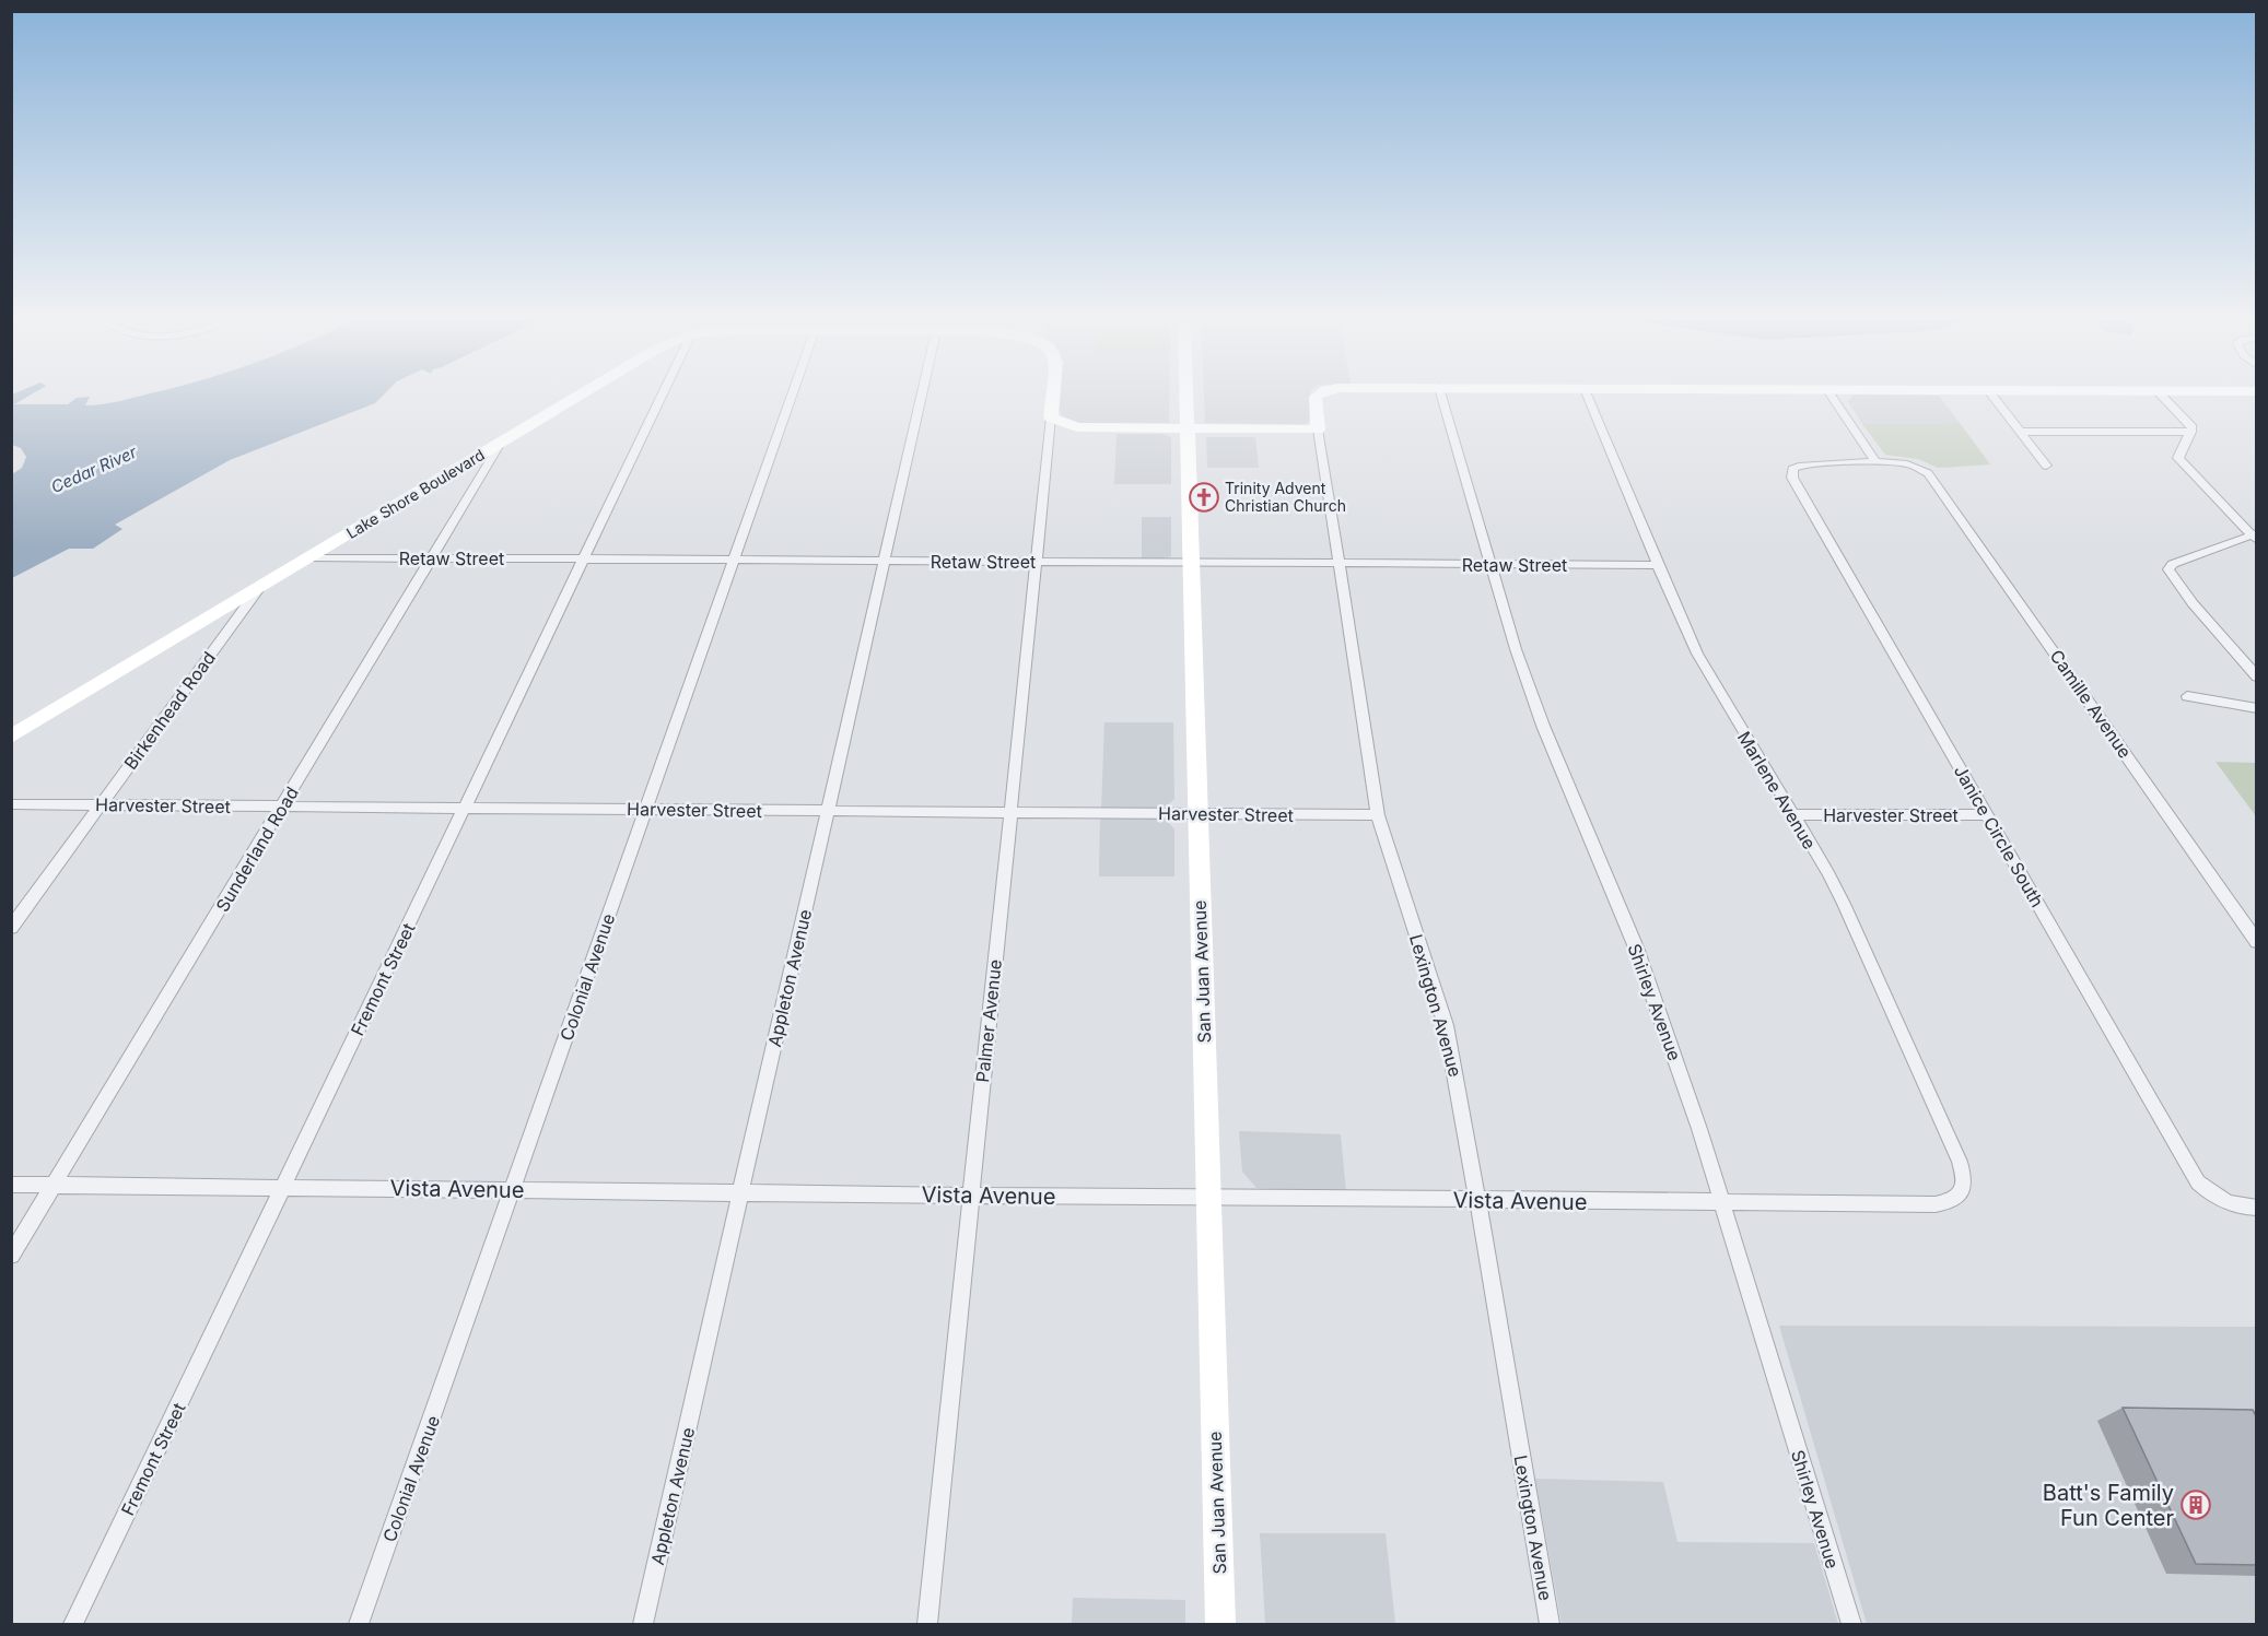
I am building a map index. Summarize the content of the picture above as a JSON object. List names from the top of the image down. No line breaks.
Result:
{"streets":{"street":["Lake Shore Boulevard","Retaw Street","Camille Avenue","Birkenhead Road","Marlene Avenue","Harvester Street","Janice Circle South","Sunderland Road","San Juan Avenue","Colonial Avenue","Appleton Avenue","Fremont Street","Shirley Avenue","Lexington Avenue","Palmer Avenue","Vista Avenue"]},"crossings":[["Lake Shore Boulevard","Retaw Street"],["Lake Shore Boulevard","Birkenhead Road"],["Lake Shore Boulevard","Sunderland Road"],["Lake Shore Boulevard","Palmer Avenue"],["Retaw Street","Marlene Avenue"],["Retaw Street","Sunderland Road"],["Retaw Street","San Juan Avenue"],["Retaw Street","Colonial Avenue"],["Retaw Street","Appleton Avenue"],["Retaw Street","Fremont Street"],["Retaw Street","Shirley Avenue"],["Retaw Street","Lexington Avenue"],["Retaw Street","Palmer Avenue"],["Camille Avenue","Janice Circle South"],["Birkenhead Road","Harvester Street"],["Marlene Avenue","Harvester Street"],["Marlene Avenue","Vista Avenue"],["Harvester Street","Janice Circle South"],["Harvester Street","Sunderland Road"],["Harvester Street","San Juan Avenue"],["Harvester Street","Colonial Avenue"],["Harvester Street","Appleton Avenue"],["Harvester Street","Fremont Street"],["Harvester Street","Lexington Avenue"],["Harvester Street","Palmer Avenue"],["Sunderland Road","Vista Avenue"],["San Juan Avenue","Vista Avenue"],["Colonial Avenue","Vista Avenue"],["Appleton Avenue","Vista Avenue"],["Fremont Street","Vista Avenue"],["Shirley Avenue","Vista Avenue"],["Lexington Avenue","Vista Avenue"],["Palmer Avenue","Vista Avenue"]],"water":["Cedar River"],"places":{"church":["Trinity Advent Christian Church"],"building":["Batt's Family Fun Center"]}}
